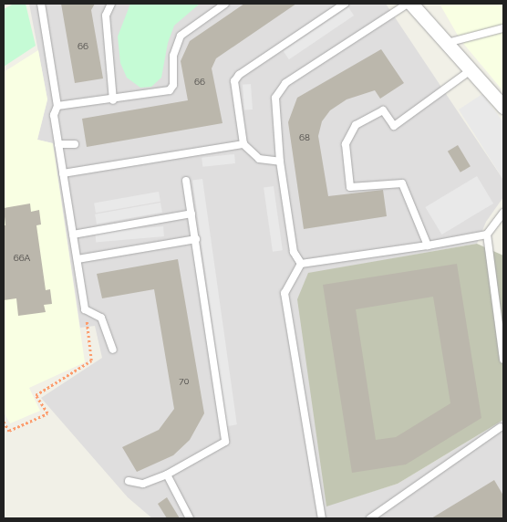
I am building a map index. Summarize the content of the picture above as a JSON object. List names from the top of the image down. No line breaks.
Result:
{"house_numbers":["66","66","68","66А","70"]}
